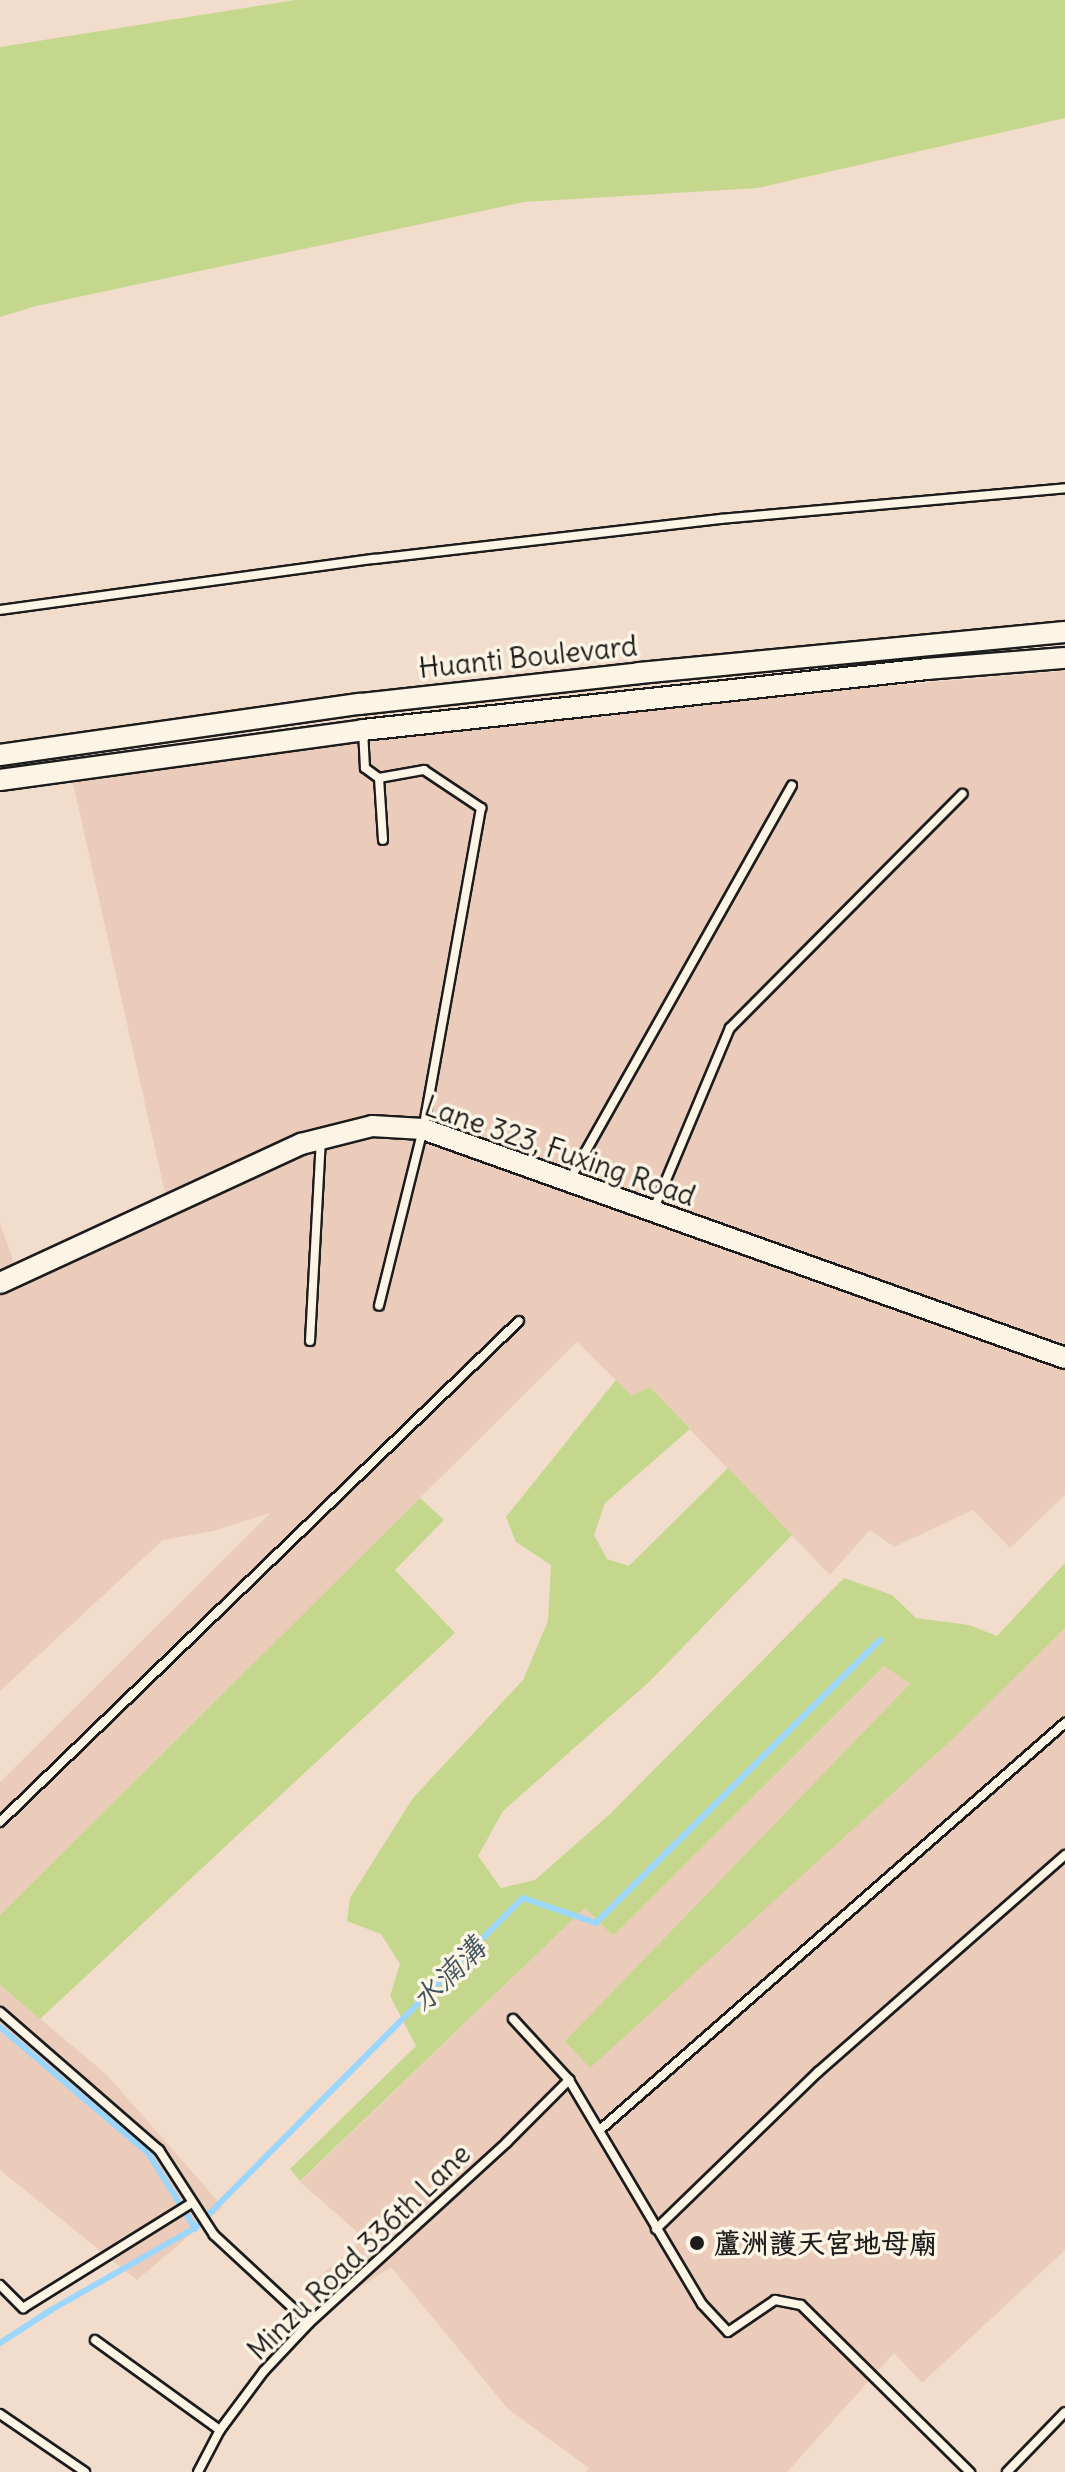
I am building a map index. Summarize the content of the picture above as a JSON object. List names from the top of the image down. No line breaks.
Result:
{"streets":{"street":["Huanti Boulevard","Lane 323, Fuxing Road"],"lane":["Minzu Road 336th Lane"]},"water":["水湳溝"],"places":["蘆洲護天宮地母廟"]}
